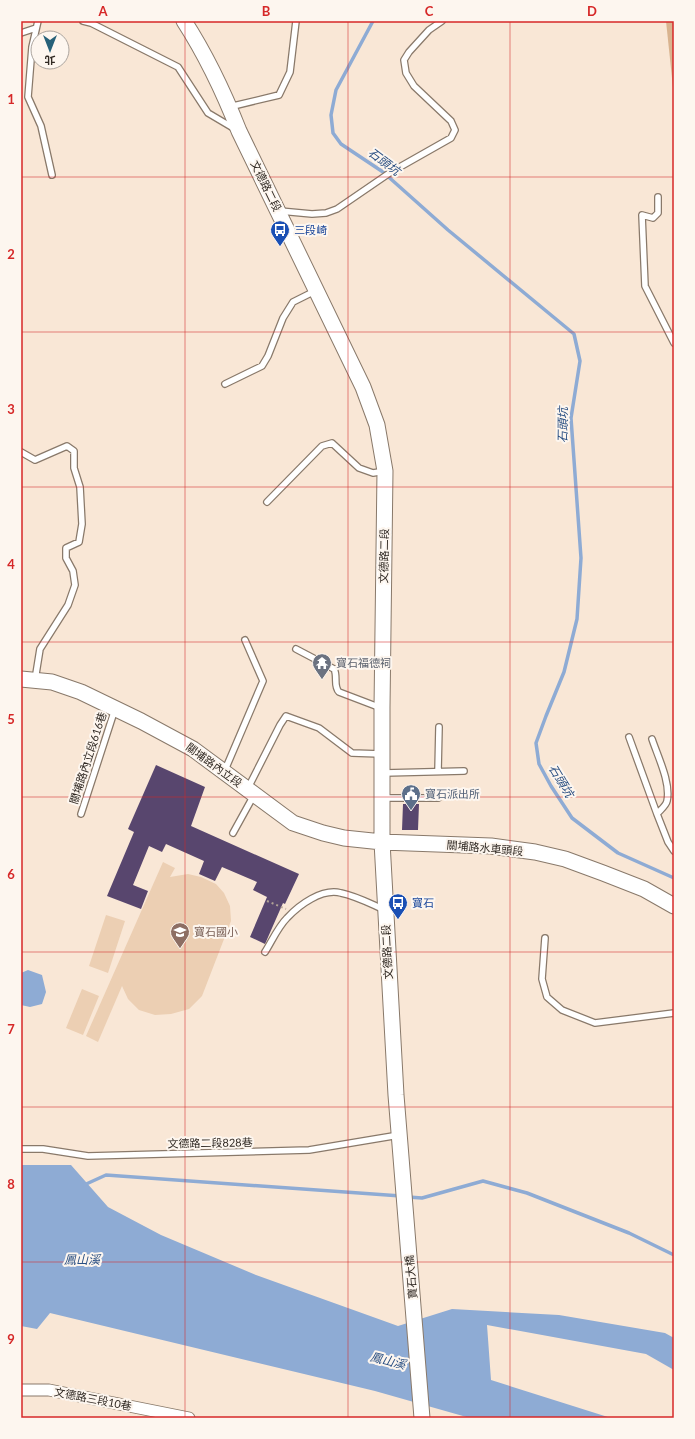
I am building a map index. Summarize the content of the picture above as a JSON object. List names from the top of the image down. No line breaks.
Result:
{"streets":{"main road":["文德路二段","關埔路內立段","關埔路水車頭段","寶石大橋"],"street":["文德路三段10巷"],"lane":["關埔路內立段616巷","文德路二段828巷"]},"crossings":[["文德路二段","關埔路內立段"],["文德路二段","關埔路水車頭段"],["文德路二段","文德路二段828巷"],["文德路二段","寶石大橋"],["關埔路內立段616巷","關埔路內立段"],["關埔路內立段","關埔路水車頭段"],["文德路二段828巷","寶石大橋"]],"water":["石頭坑","鳳山溪"],"places":{"bus stop":["三段崎","寶石"],"temple":["寶石福德祠"],"public building":["寶石派出所"],"school or university":["寶石國小"]},"north":"bottom","grid":{"columns":["A","B","C","D"],"rows":["1","2","3","4","5","6","7","8","9"]}}
